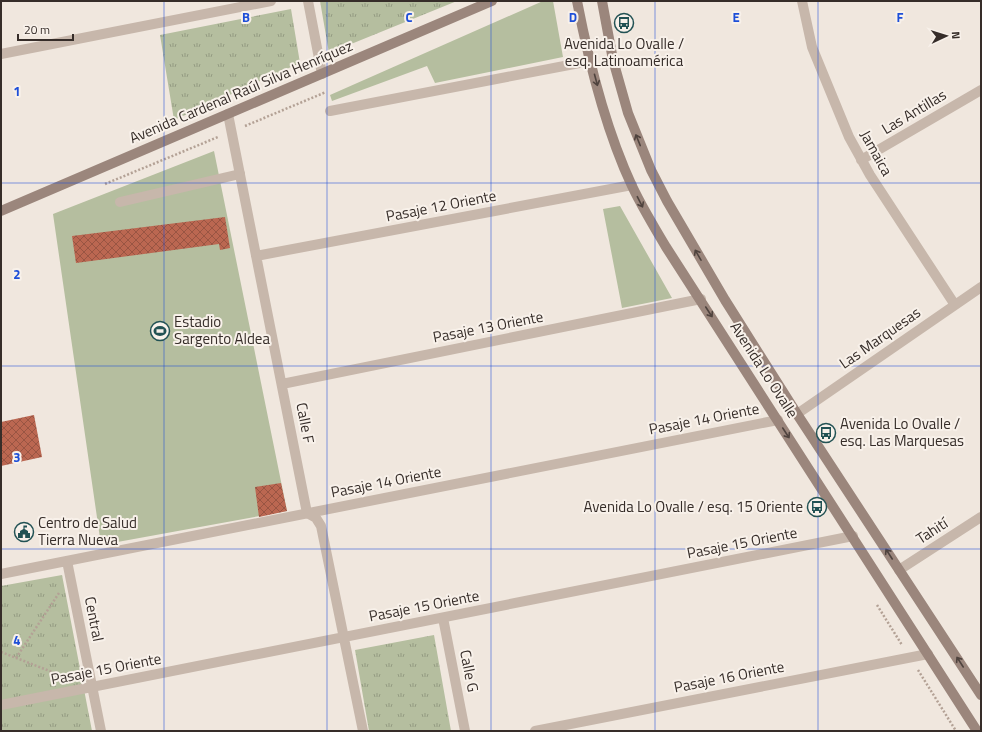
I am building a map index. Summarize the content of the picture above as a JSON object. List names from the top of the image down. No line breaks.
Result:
{"streets":{"main road":["Avenida Cardenal Raúl Silva Henríquez","Avenida Lo Ovalle"],"street":["Las Antillas","Jamaica","Pasaje 12 Oriente","Pasaje 13 Oriente","Las Marquesas","Pasaje 14 Oriente","Calle F","Tahití","Pasaje 15 Oriente","Central","Calle G","Pasaje 16 Oriente"]},"crossings":[["Avenida Cardenal Raúl Silva Henríquez","Calle F"],["Las Antillas","Jamaica"],["Jamaica","Las Marquesas"],["Pasaje 12 Oriente","Avenida Lo Ovalle"],["Pasaje 12 Oriente","Calle F"],["Pasaje 13 Oriente","Avenida Lo Ovalle"],["Pasaje 13 Oriente","Calle F"],["Las Marquesas","Avenida Lo Ovalle"],["Avenida Lo Ovalle","Pasaje 14 Oriente"],["Avenida Lo Ovalle","Tahití"],["Avenida Lo Ovalle","Pasaje 15 Oriente"],["Avenida Lo Ovalle","Pasaje 16 Oriente"],["Pasaje 14 Oriente","Calle F"],["Pasaje 14 Oriente","Central"],["Pasaje 15 Oriente","Central"],["Pasaje 15 Oriente","Calle G"]],"places":{"bus stop":["Avenida Lo Ovalle / esq. Latinoamérica","Avenida Lo Ovalle / esq. Las Marquesas","Avenida Lo Ovalle / esq. 15 Oriente"],"sports":["Estadio Sargento Aldea"],"public building":["Centro de Salud Tierra Nueva"]},"scale_bar":"20 m","north":"right","grid":{"columns":["B","C","D","E","F"],"rows":["1","2","3","4"]}}
